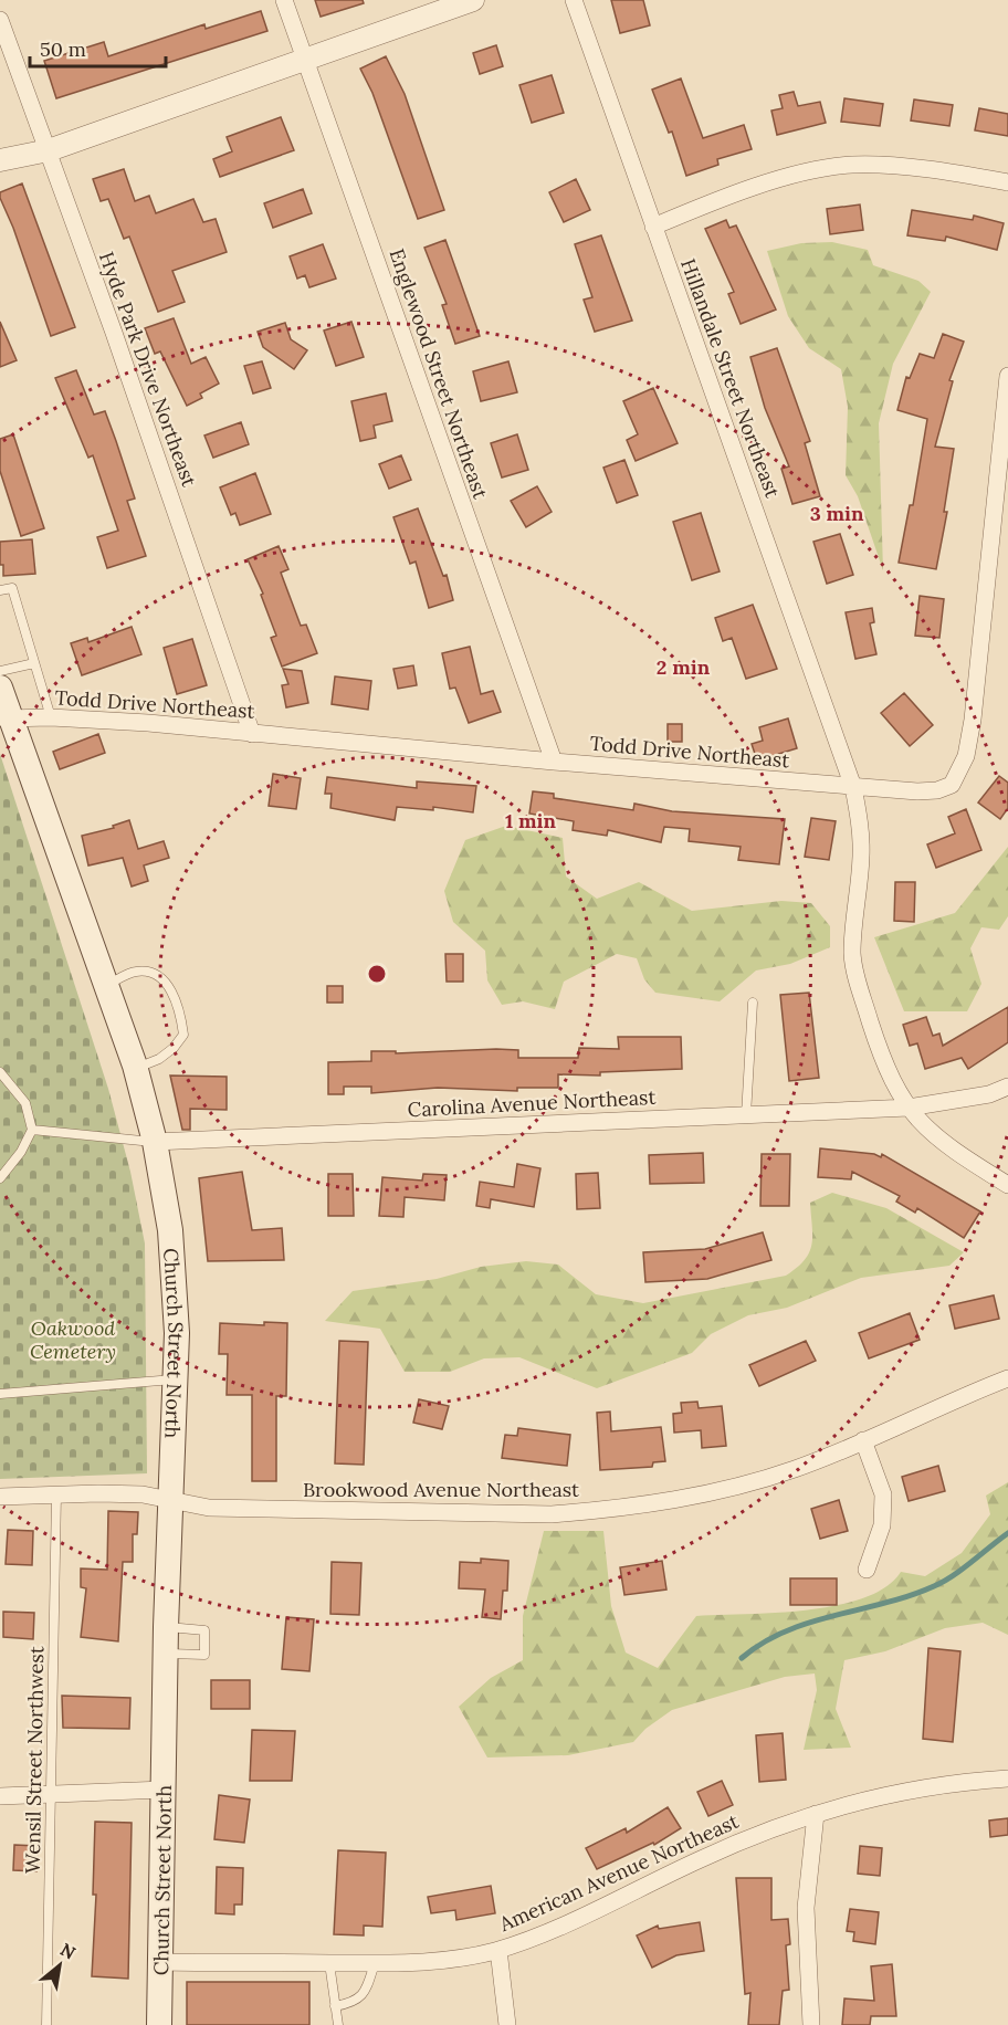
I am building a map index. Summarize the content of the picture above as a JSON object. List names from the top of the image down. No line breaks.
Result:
{"streets":{"main road":["Church Street North"],"street":["Hyde Park Drive Northeast","Englewood Street Northeast","Hillandale Street Northeast","Todd Drive Northeast","Carolina Avenue Northeast","Brookwood Avenue Northeast","American Avenue Northeast"],"lane":["Wensil Street Northwest"]},"crossings":[["Hyde Park Drive Northeast","Todd Drive Northeast"],["Englewood Street Northeast","Todd Drive Northeast"],["Hillandale Street Northeast","Todd Drive Northeast"],["Hillandale Street Northeast","Carolina Avenue Northeast"],["Todd Drive Northeast","Church Street North"],["Carolina Avenue Northeast","Church Street North"],["Church Street North","Brookwood Avenue Northeast"],["Church Street North","American Avenue Northeast"],["Brookwood Avenue Northeast","Wensil Street Northwest"]],"parks":["Oakwood Cemetery"],"scale_bar":"50 m","north":"top right","rings":["3 min","2 min","1 min"]}
